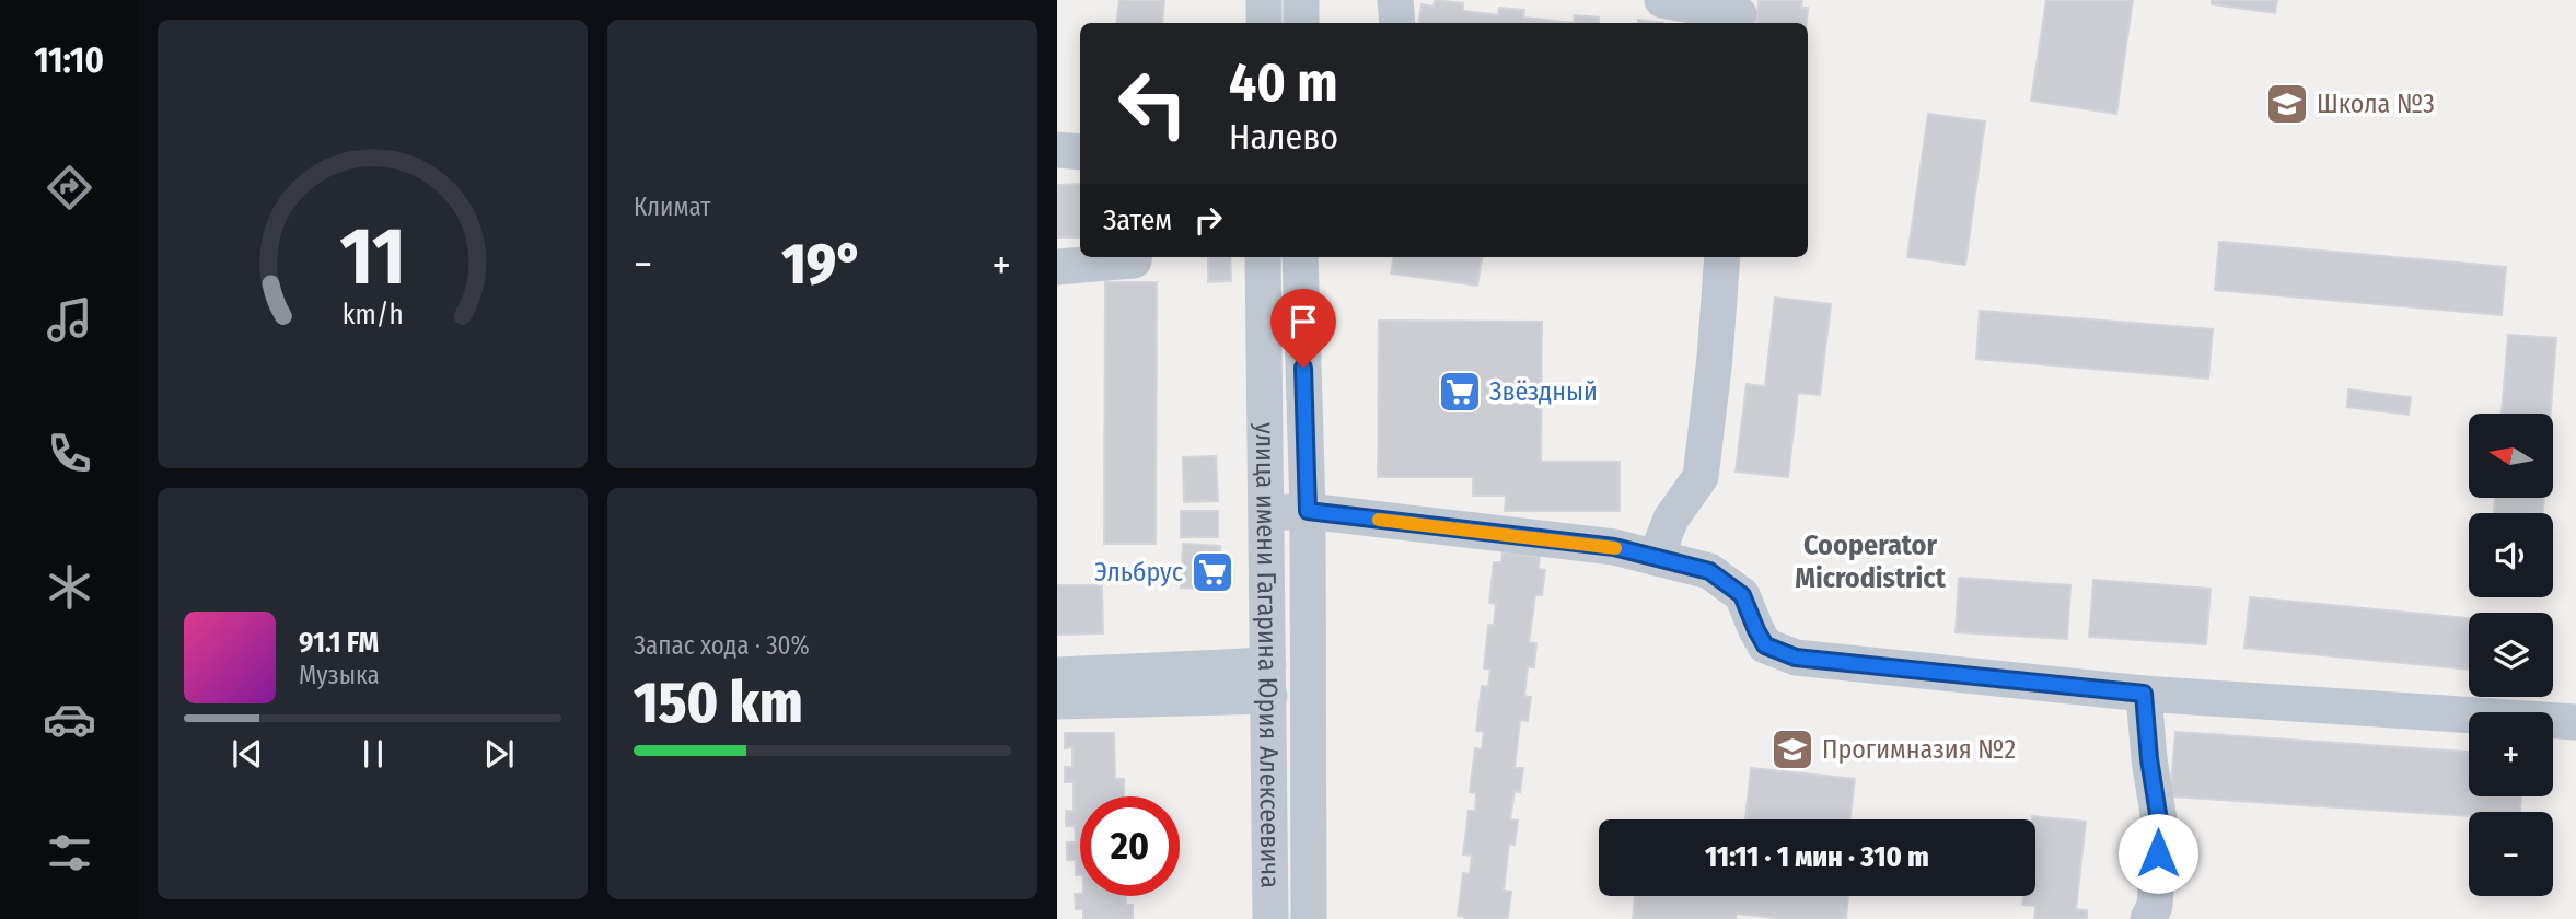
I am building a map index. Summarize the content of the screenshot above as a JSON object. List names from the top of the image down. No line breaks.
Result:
{"streets":{"street":["улица имени Гагарина Юрия Алексеевича"]},"districts":["Cooperator Microdistrict"],"places":{"school or university":["Школа №3","Прогимназия №2"],"supermarket":["Звёздный","Эльбрус"]},"north":"left","page":{"tabs":"11:10","tile":["Климат",["Запас хода · 30%","150 km"]],"turn":["40 m","Налево"],"then":"Затем","heat":["−","19°","+"],"map_buttons":["+","−"],"song":["91.1 FM","Музыка"],"limit":"20","trip":"11:11 · 1 мин · 310 m","gauge":["11","km/h"]}}
